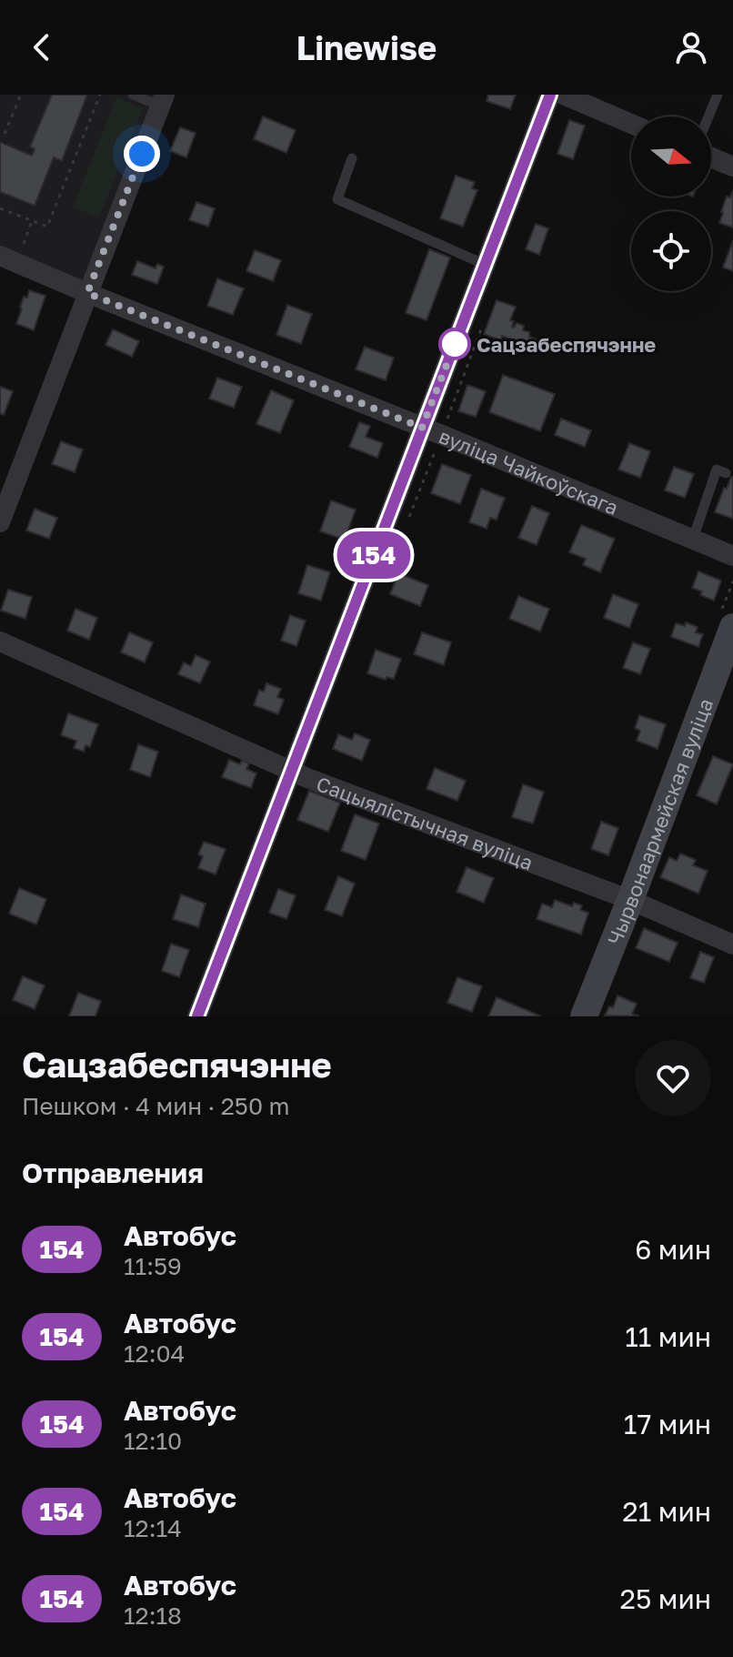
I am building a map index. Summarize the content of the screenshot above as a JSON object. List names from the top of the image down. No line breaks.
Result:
{"streets":{"main road":["Чырвонаармейская вуліца"],"street":["вуліца Чайкоўскага","Сацыялістычная вуліца"]},"crossings":[["Чырвонаармейская вуліца","Сацыялістычная вуліца"]],"places":["Сацзабеспячэнне"],"lines":["bus line 154"],"north":"right","page":{"header":"Linewise","on_map":"154","heading":[["Сацзабеспячэнне","Пешком · 4 мин · 250 m"],"Отправления"],"list":[{"mark":"154","name":"Автобус","note":"11:59","value":"6 мин"},{"mark":"154","name":"Автобус","note":"12:04","value":"11 мин"},{"mark":"154","name":"Автобус","note":"12:10","value":"17 мин"},{"mark":"154","name":"Автобус","note":"12:14","value":"21 мин"},{"mark":"154","name":"Автобус","note":"12:18","value":"25 мин"}]}}
